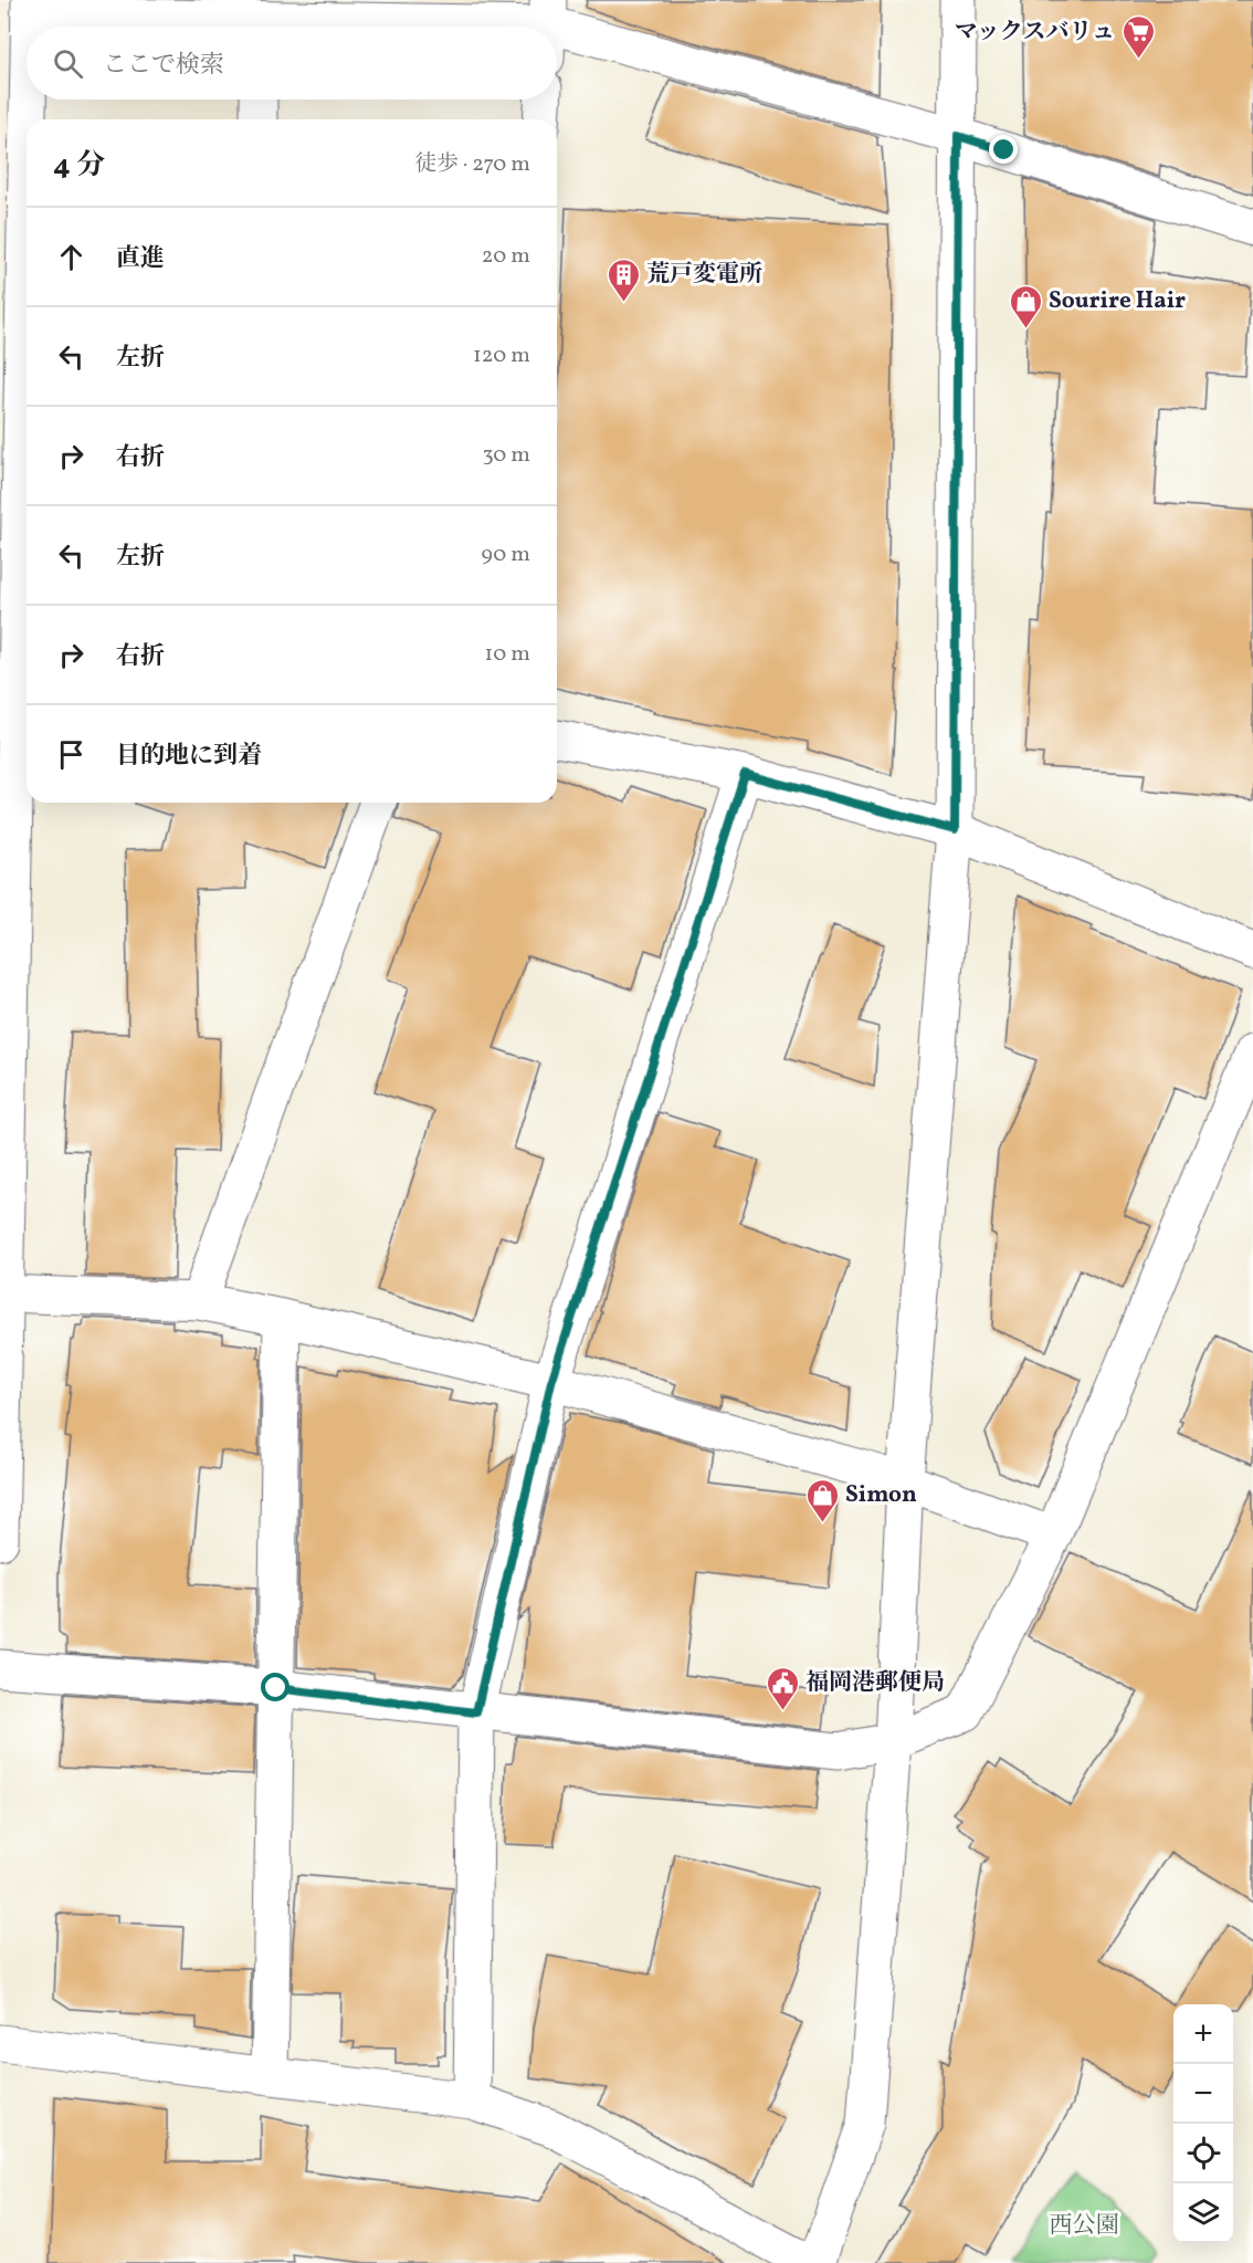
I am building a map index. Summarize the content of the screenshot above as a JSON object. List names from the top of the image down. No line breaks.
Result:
{"parks":["西公園"],"places":{"supermarket":["マックスバリュ"],"building":["荒戸変電所"],"shop":["Sourire Hair","Simon"],"public building":["福岡港郵便局"]},"page":{"search":"ここで検索","heading":["4 分","徒歩 · 270 m"],"list":[["直進","20 m"],["左折","120 m"],["右折","30 m"],["左折","90 m"],["右折","10 m"],"目的地に到着"],"map_buttons":["+","−"]}}
